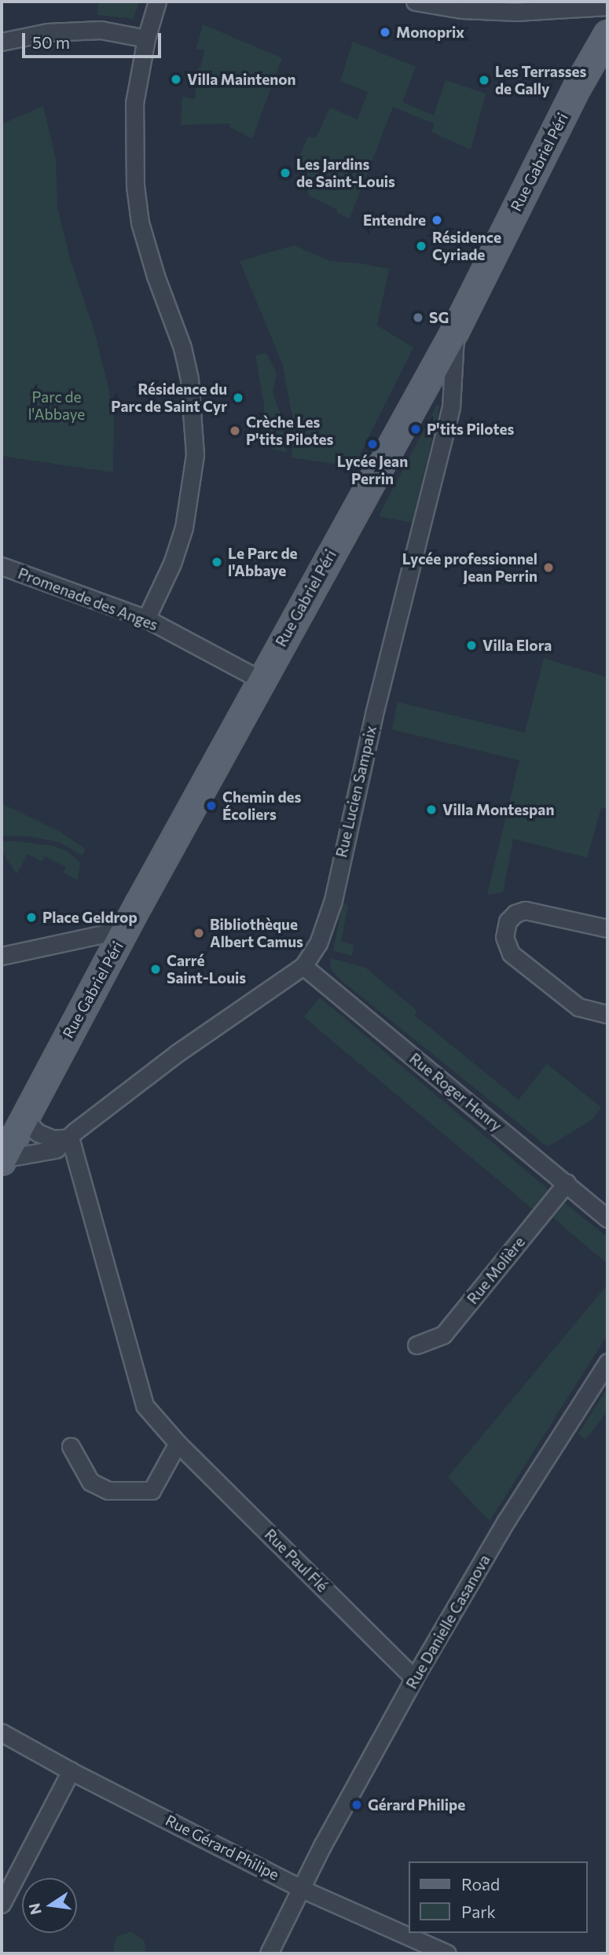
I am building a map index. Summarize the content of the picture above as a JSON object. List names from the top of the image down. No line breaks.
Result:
{"streets":{"main road":["Rue Gabriel Péri"],"street":["Promenade des Anges","Rue Lucien Sampaix","Rue Roger Henry","Rue Molière","Rue Paul Flé","Rue Danielle Casanova","Rue Gérard Philipe"]},"crossings":[["Rue Gabriel Péri","Promenade des Anges"],["Rue Gabriel Péri","Rue Lucien Sampaix"],["Rue Lucien Sampaix","Rue Roger Henry"],["Rue Lucien Sampaix","Rue Paul Flé"],["Rue Roger Henry","Rue Molière"],["Rue Paul Flé","Rue Danielle Casanova"],["Rue Danielle Casanova","Rue Gérard Philipe"]],"parks":["Parc de l'Abbaye"],"places":["Monoprix","Villa Maintenon","Les Terrasses de Gally","Les Jardins de Saint-Louis","Entendre","Résidence Cyriade","SG","Résidence du Parc de Saint Cyr","P'tits Pilotes","Crèche Les P'tits Pilotes","Lycée Jean Perrin","Le Parc de l'Abbaye","Lycée professionnel Jean Perrin","Villa Elora","Chemin des Écoliers","Villa Montespan","Place Geldrop","Bibliothèque Albert Camus","Carré Saint-Louis","Gérard Philipe"],"legend":["Road","Park"],"scale_bar":"50 m","north":"left"}
